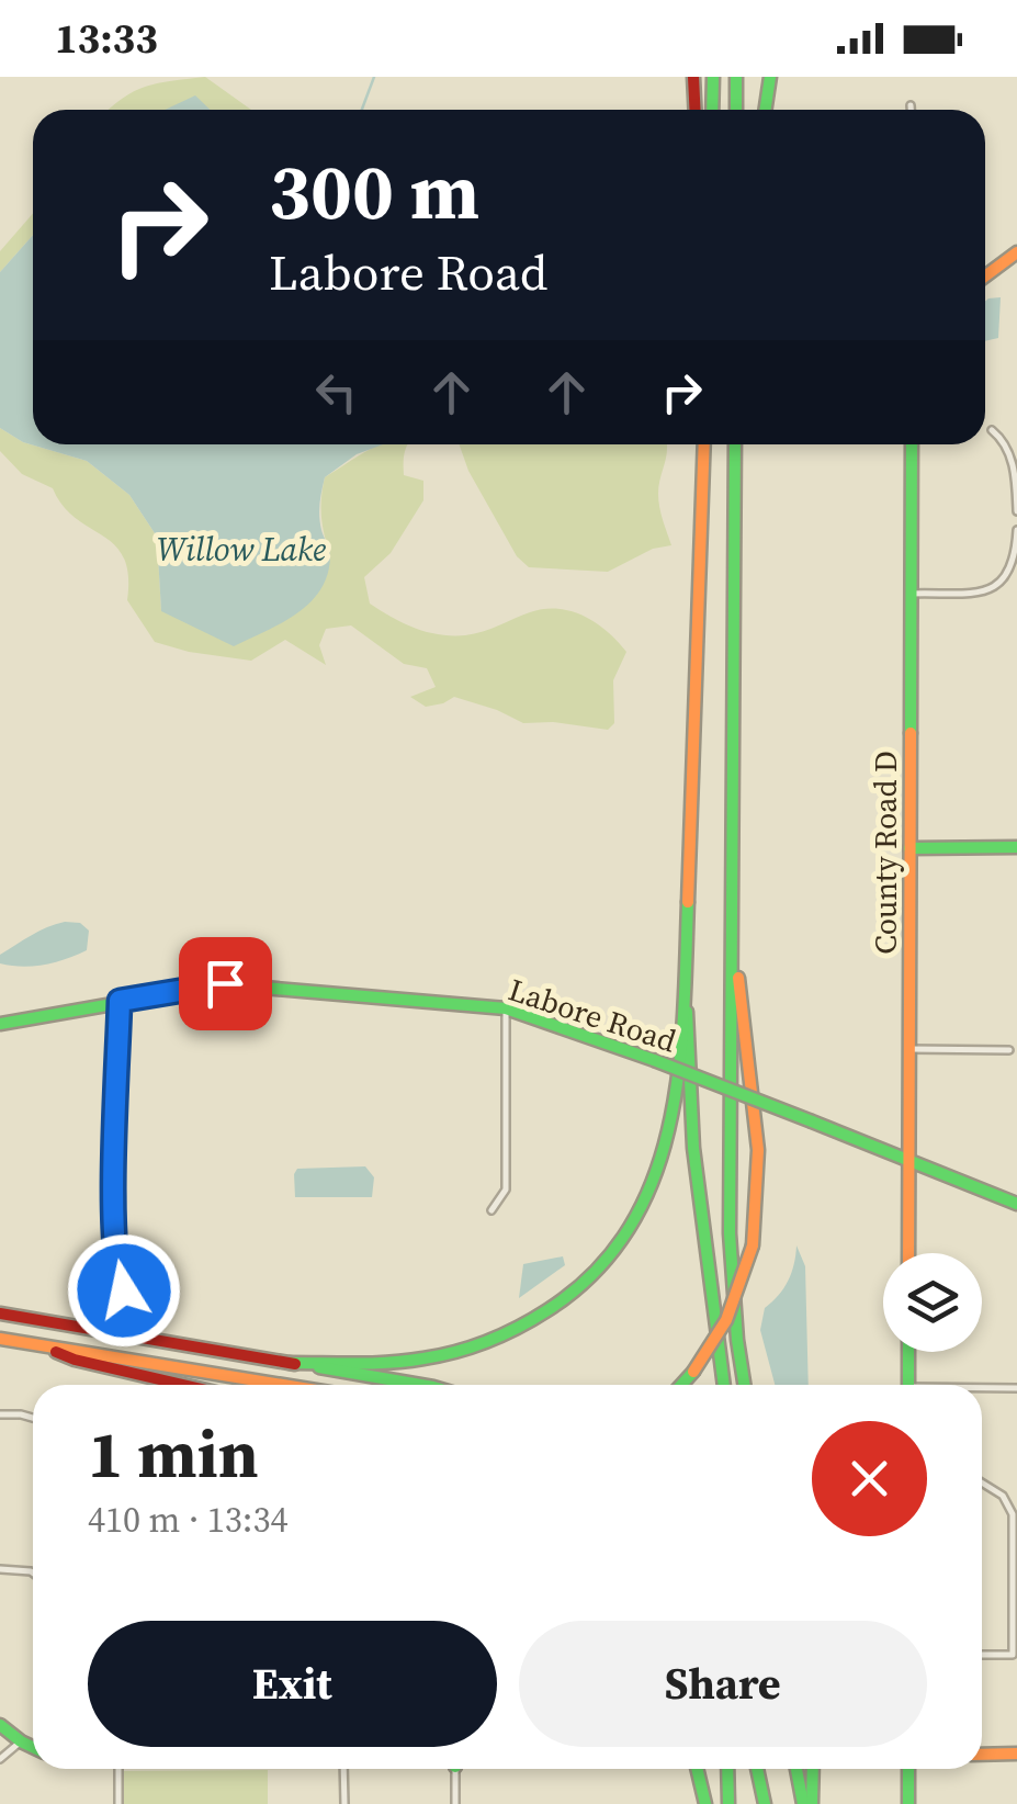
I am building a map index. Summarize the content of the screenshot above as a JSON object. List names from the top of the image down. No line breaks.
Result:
{"streets":{"main road":["County Road D","Labore Road"]},"crossings":[["County Road D","Labore Road"]],"water":["Willow Lake"],"page":{"status":"13:33","turn":["300 m","Labore Road"],"heading":["1 min","410 m · 13:34"],"buttons":["Exit","Share"]}}
